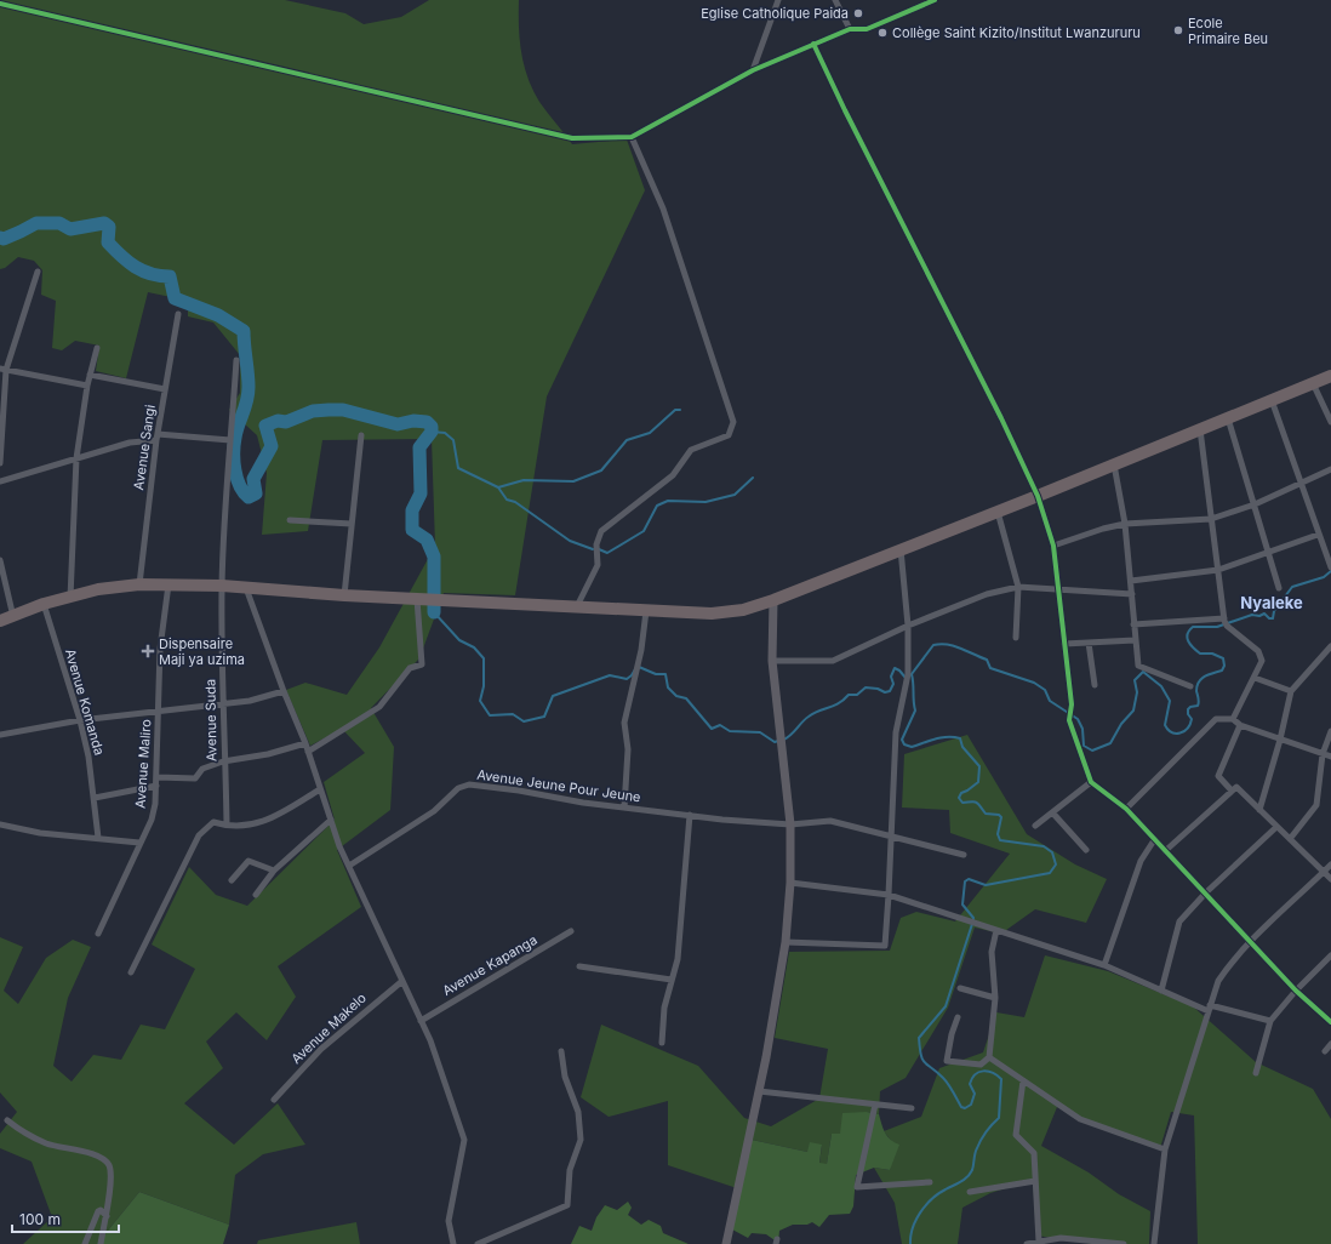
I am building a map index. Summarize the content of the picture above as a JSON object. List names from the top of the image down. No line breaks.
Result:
{"streets":{"street":["Avenue Sangi","Avenue Komanda","Avenue Suda","Avenue Maliro","Avenue Jeune Pour Jeune","Avenue Kapanga","Avenue Makelo"]},"districts":["Nyaleke"],"places":{"other":["Eglise Catholique Paida","Ecole Primaire Beu","Collège Saint Kizito/Institut Lwanzururu"],"health":["Dispensaire Maji ya uzima"]},"scale_bar":"100 m"}
